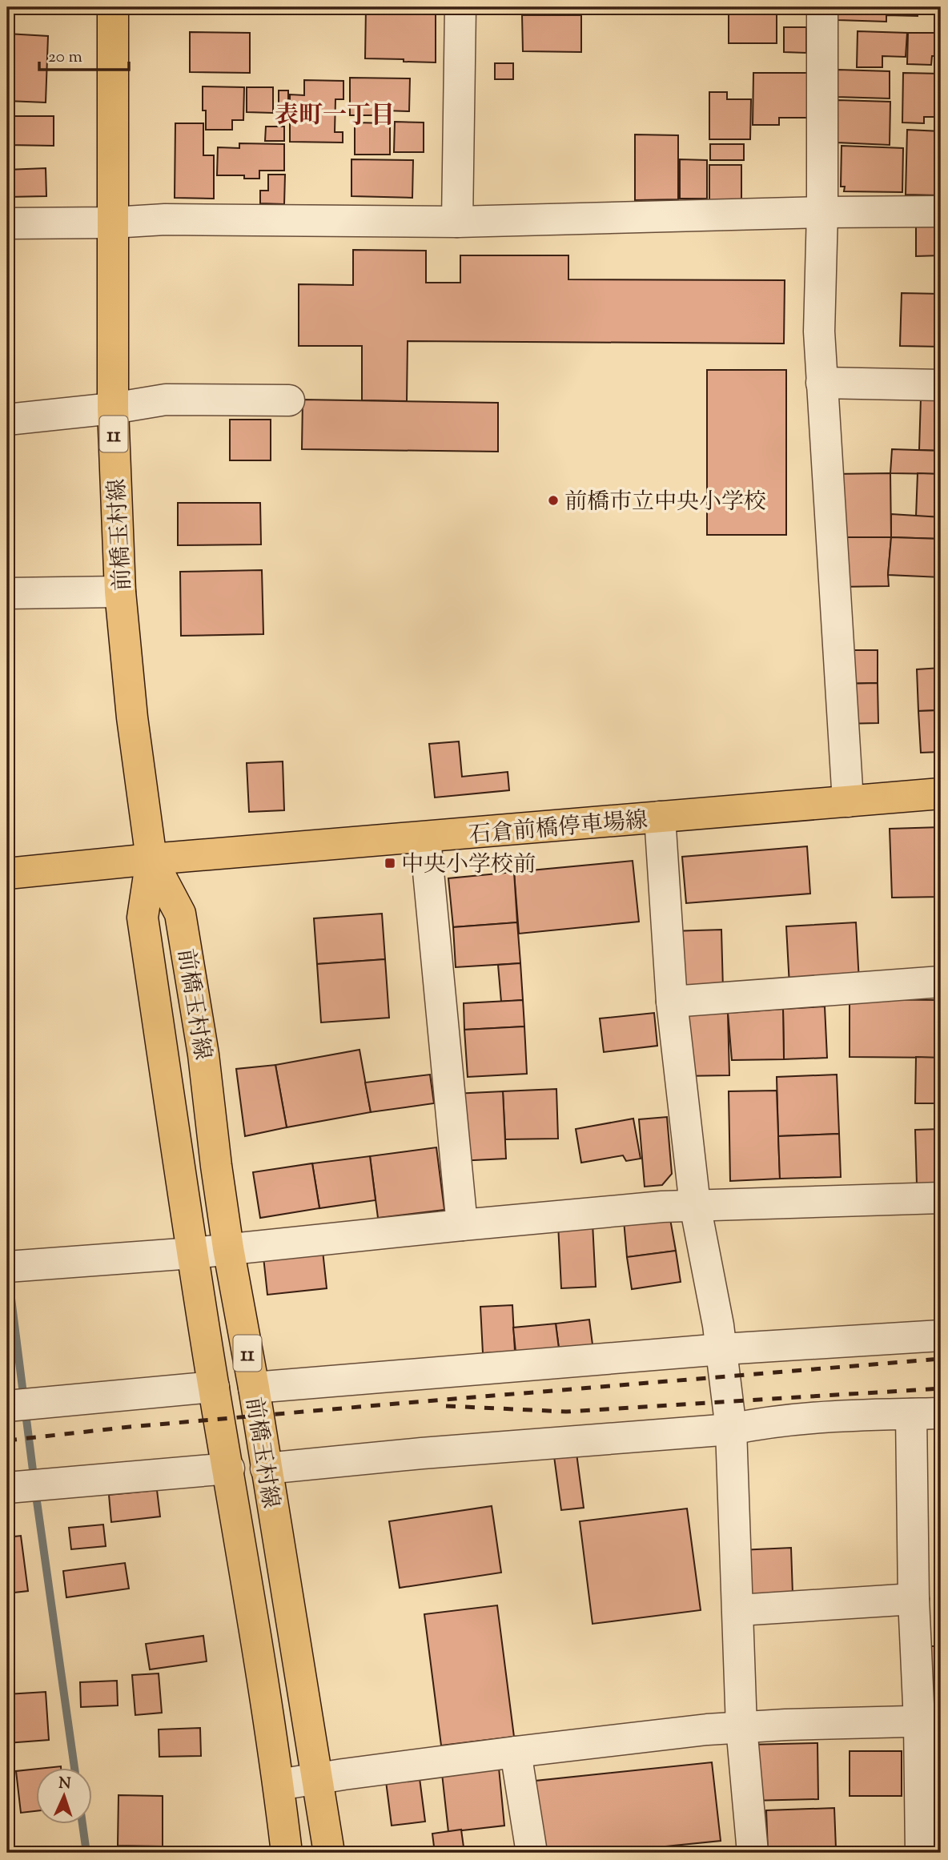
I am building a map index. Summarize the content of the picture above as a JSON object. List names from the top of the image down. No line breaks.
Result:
{"streets":{"main road":["11","前橋玉村線","石倉前橋停車場線"]},"crossings":[["前橋玉村線","石倉前橋停車場線"]],"districts":["表町一丁目"],"places":{"other":["前橋市立中央小学校"],"transit":["中央小学校前"]},"scale_bar":"20 m","north":"top"}
